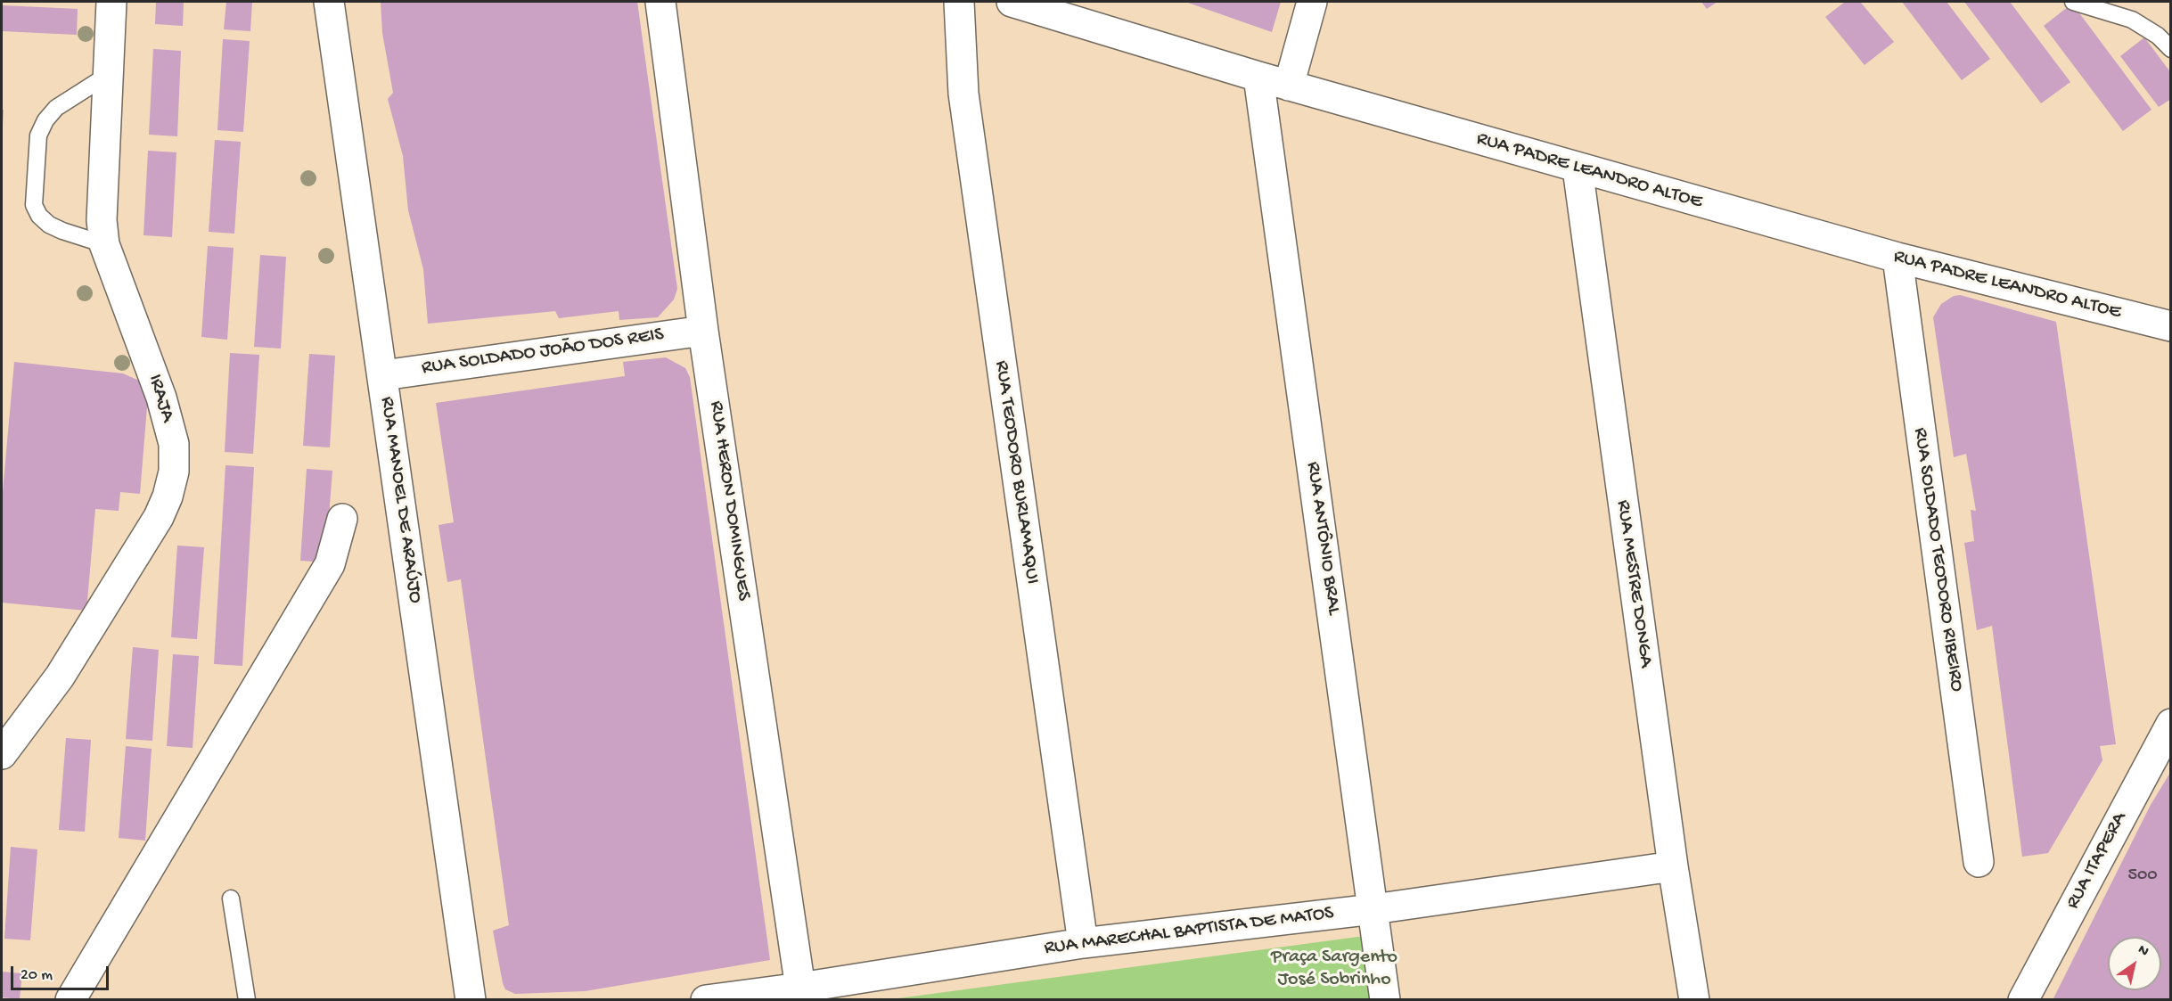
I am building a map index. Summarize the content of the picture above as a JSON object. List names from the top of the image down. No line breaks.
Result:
{"streets":{"street":["RUA PADRE LEANDRO ALTOE","RUA SOLDADO JOÃO DOS REIS","IRAJA","RUA TEODORO BURLAMAQUI","RUA MANOEL DE ARAÚJO","RUA HERON DOMINGUES","RUA ANTÔNIO BRAL","RUA SOLDADO TEODORO RIBEIRO","RUA MESTRE DONGA","RUA ITAPERA","RUA MARECHAL BAPTISTA DE MATOS"]},"crossings":[["RUA PADRE LEANDRO ALTOE","RUA ANTÔNIO BRAL"],["RUA PADRE LEANDRO ALTOE","RUA SOLDADO TEODORO RIBEIRO"],["RUA PADRE LEANDRO ALTOE","RUA MESTRE DONGA"],["RUA SOLDADO JOÃO DOS REIS","RUA MANOEL DE ARAÚJO"],["RUA SOLDADO JOÃO DOS REIS","RUA HERON DOMINGUES"],["RUA TEODORO BURLAMAQUI","RUA MARECHAL BAPTISTA DE MATOS"],["RUA HERON DOMINGUES","RUA MARECHAL BAPTISTA DE MATOS"],["RUA ANTÔNIO BRAL","RUA MARECHAL BAPTISTA DE MATOS"],["RUA MESTRE DONGA","RUA MARECHAL BAPTISTA DE MATOS"]],"parks":["Praça Sargento José Sobrinho"],"house_numbers":["500"],"scale_bar":"20 m","north":"top right"}
